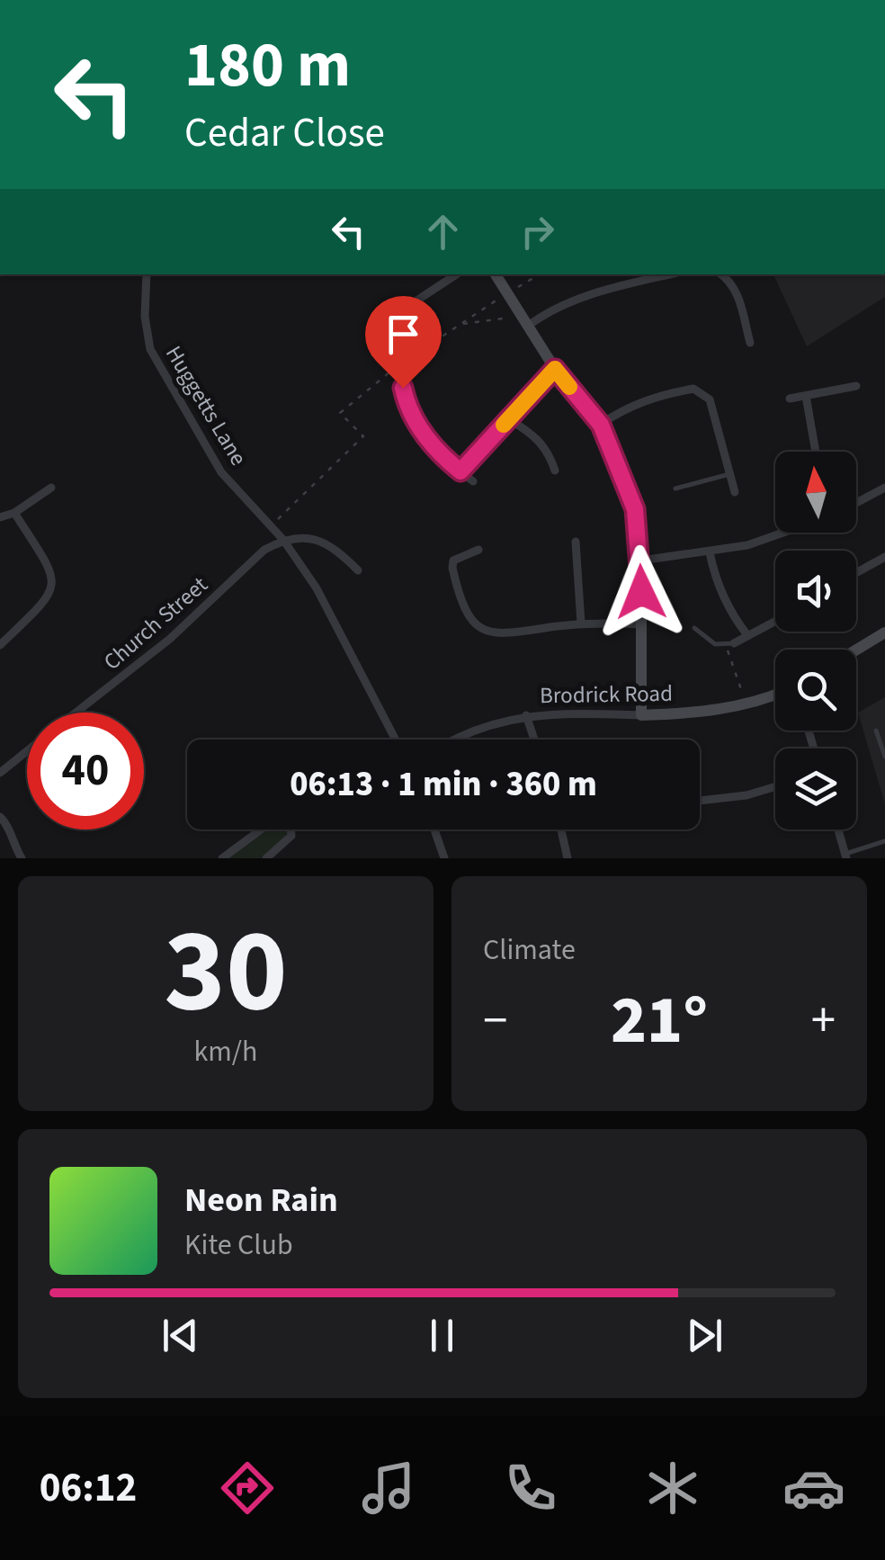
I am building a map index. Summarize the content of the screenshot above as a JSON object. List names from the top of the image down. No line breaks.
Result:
{"streets":{"street":["Huggetts Lane","Church Street","Brodrick Road"]},"crossings":[["Huggetts Lane","Church Street"]],"north":"top","page":{"turn":["180 m","Cedar Close"],"limit":"40","trip":"06:13 · 1 min · 360 m","tile":[["30","km/h"],"Climate"],"heat":["−","21°","+"],"song":["Neon Rain","Kite Club"],"tabs":"06:12"}}
